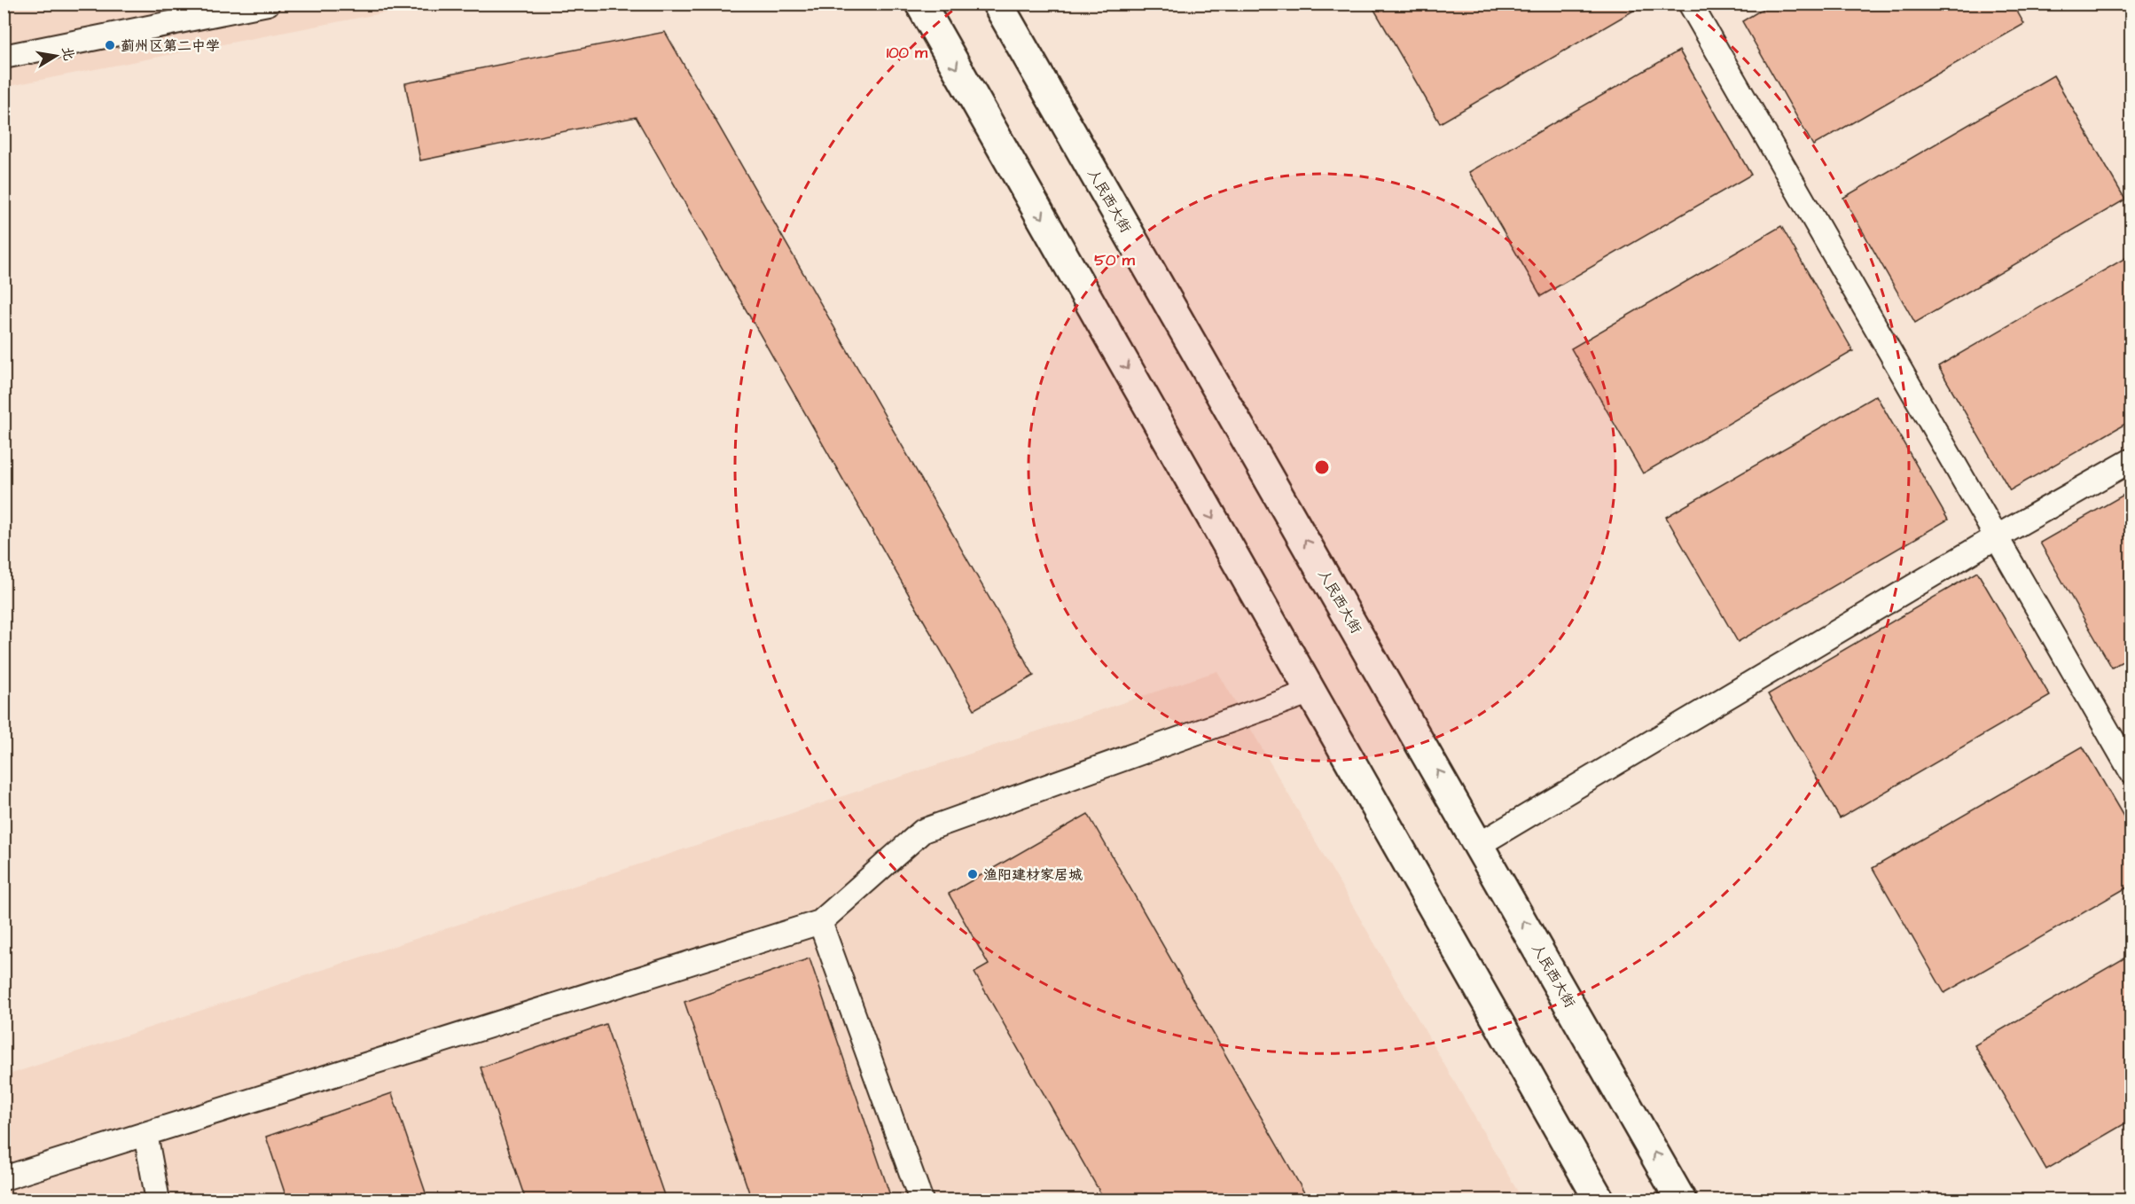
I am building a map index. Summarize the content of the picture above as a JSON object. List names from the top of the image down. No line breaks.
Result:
{"streets":{"main road":["人民西大街"]},"places":["蓟州区第二中学","渔阳建材家居城"],"north":"right","rings":["100 m","50 m"]}
